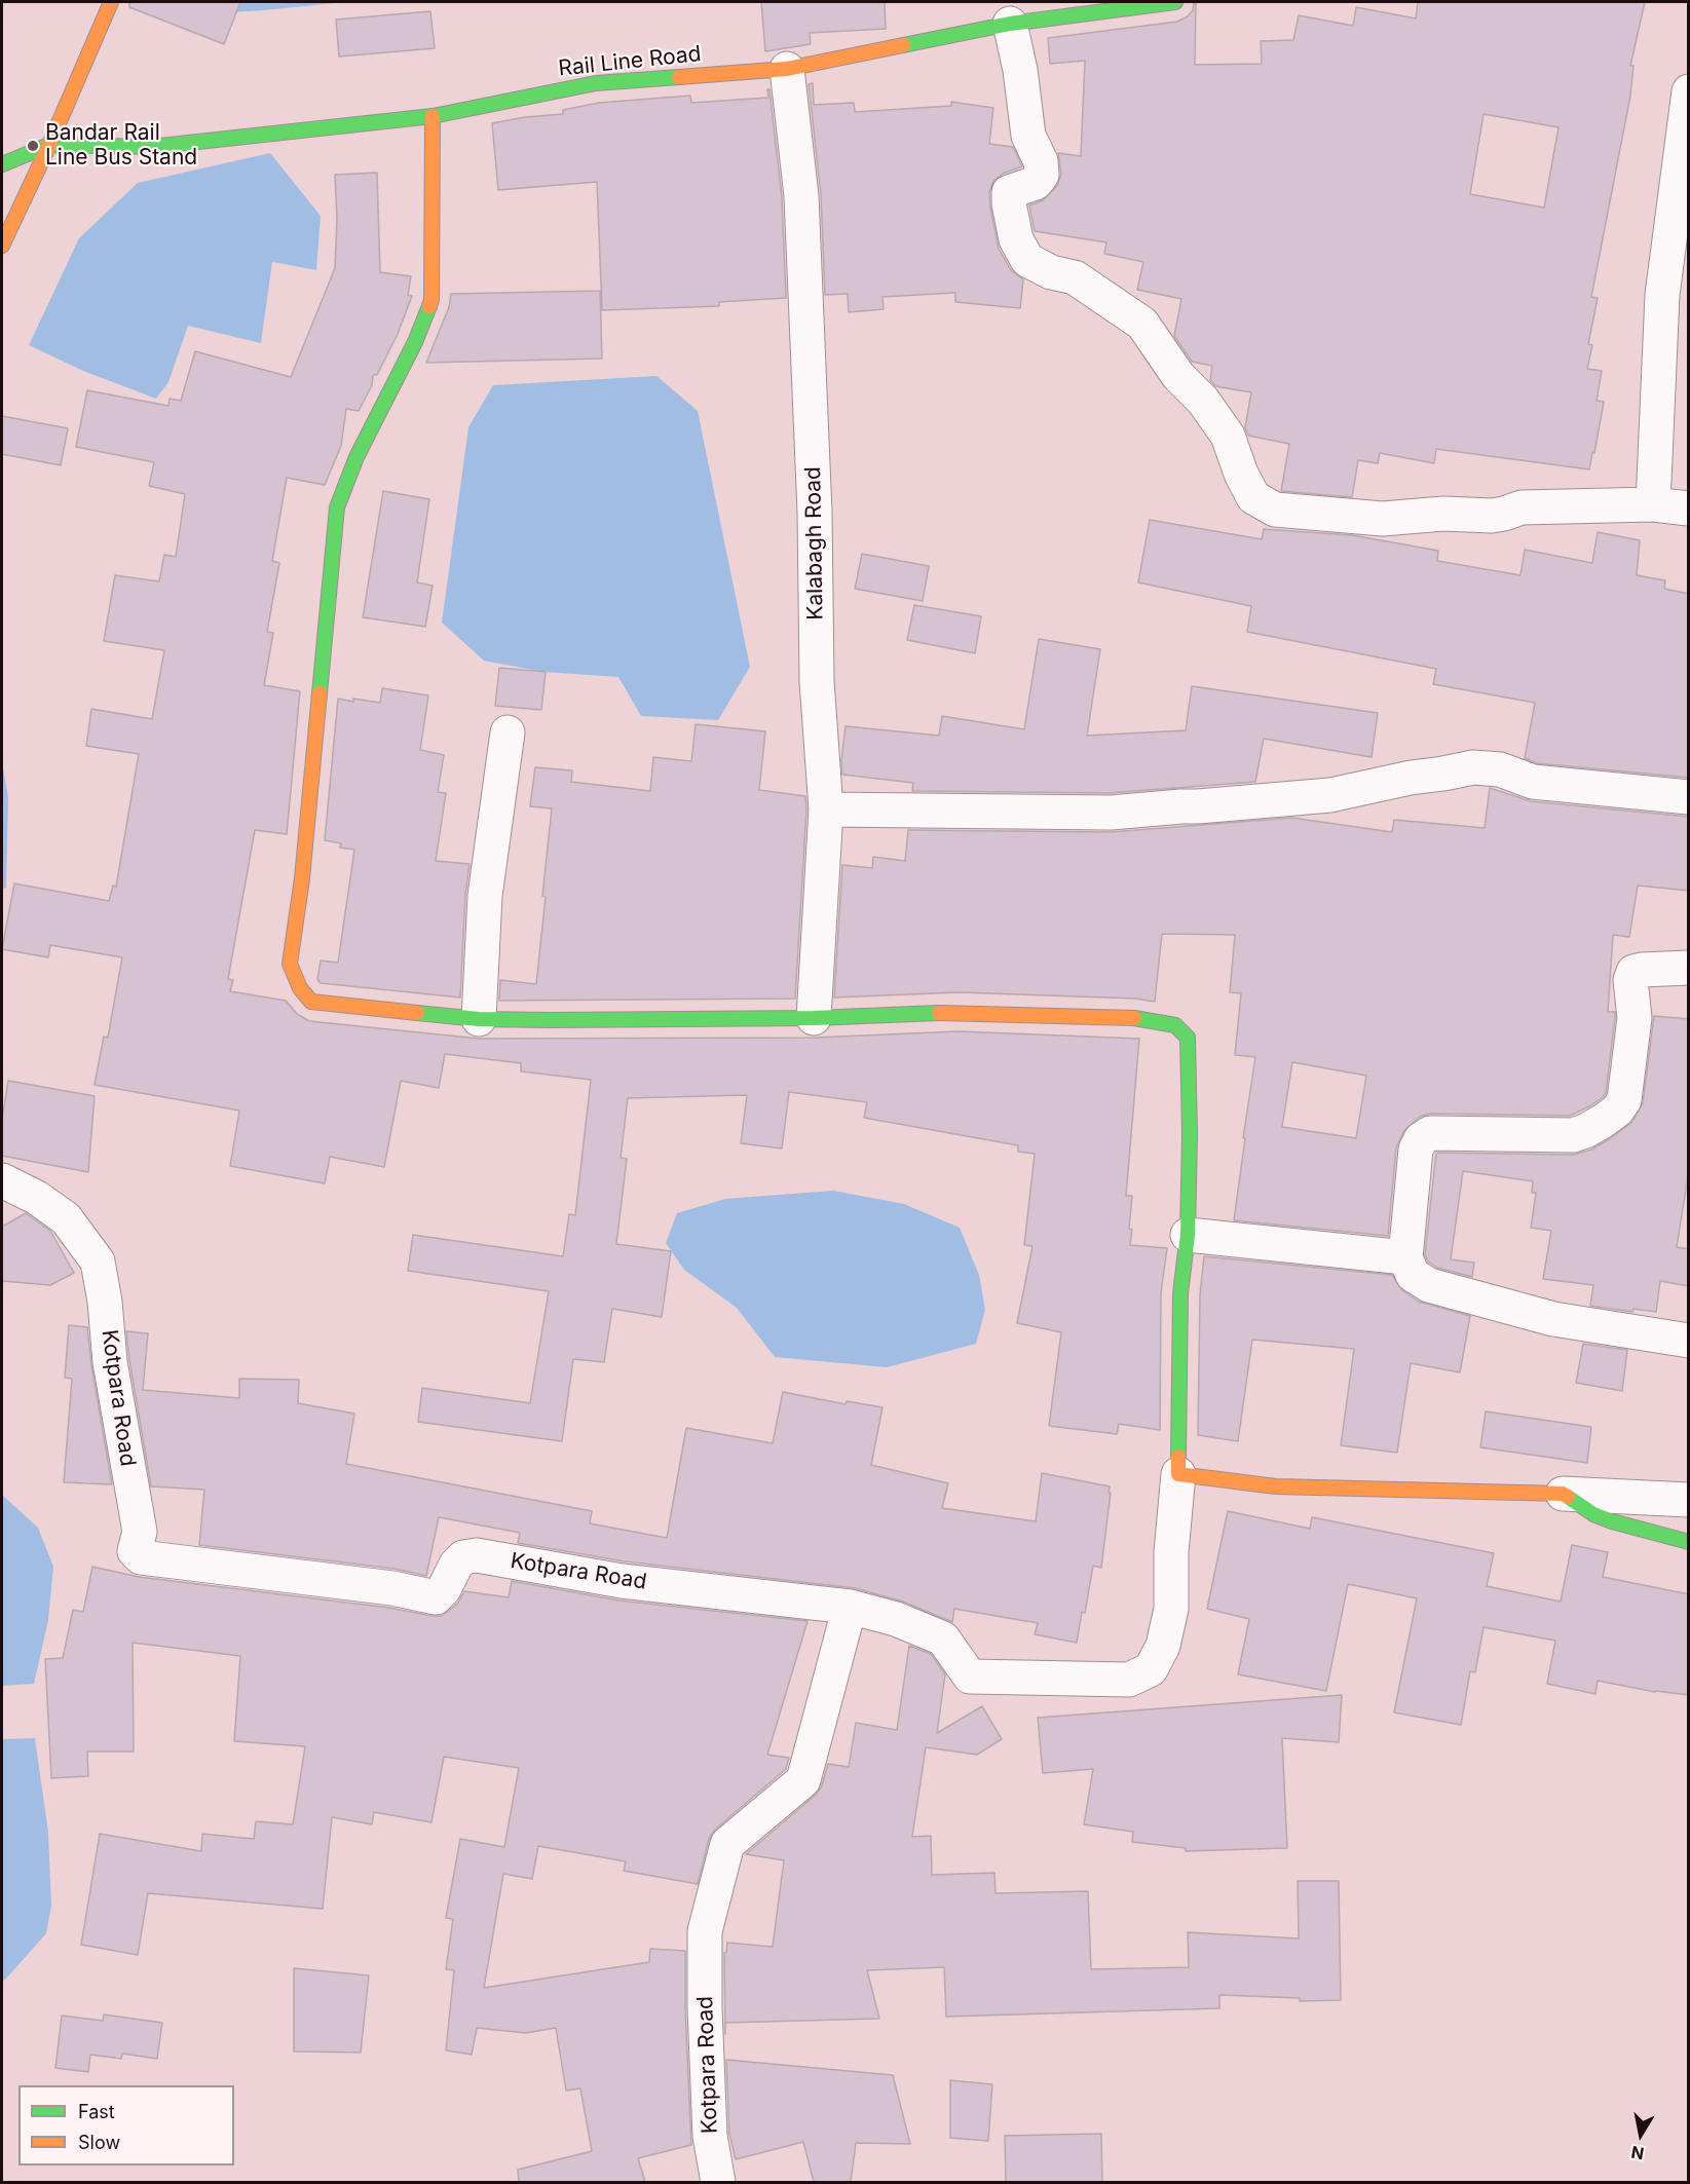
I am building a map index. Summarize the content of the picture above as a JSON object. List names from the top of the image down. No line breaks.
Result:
{"streets":{"street":["Rail Line Road","Kalabagh Road","Kotpara Road"]},"crossings":[["Rail Line Road","Kalabagh Road"]],"places":["Bandar Rail Line Bus Stand"],"legend":["Fast","Slow"],"north":"bottom"}
